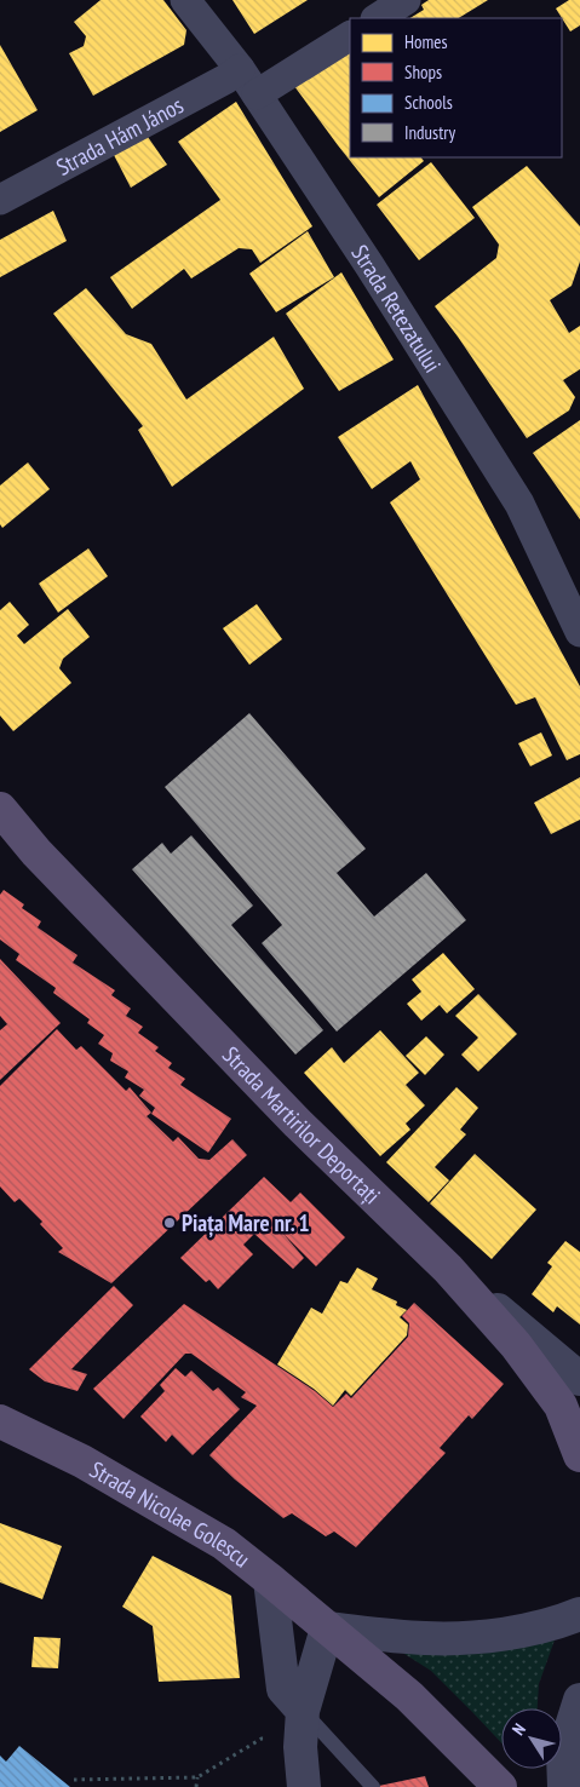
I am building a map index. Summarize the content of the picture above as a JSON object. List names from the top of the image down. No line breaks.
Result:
{"streets":{"main road":["Strada Martirilor Deportați","Strada Nicolae Golescu"],"street":["Strada Hám János","Strada Retezatului"]},"crossings":[["Strada Hám János","Strada Retezatului"]],"places":["Piața Mare nr. 1"],"legend":["Homes","Shops","Schools","Industry"],"north":"top left"}
